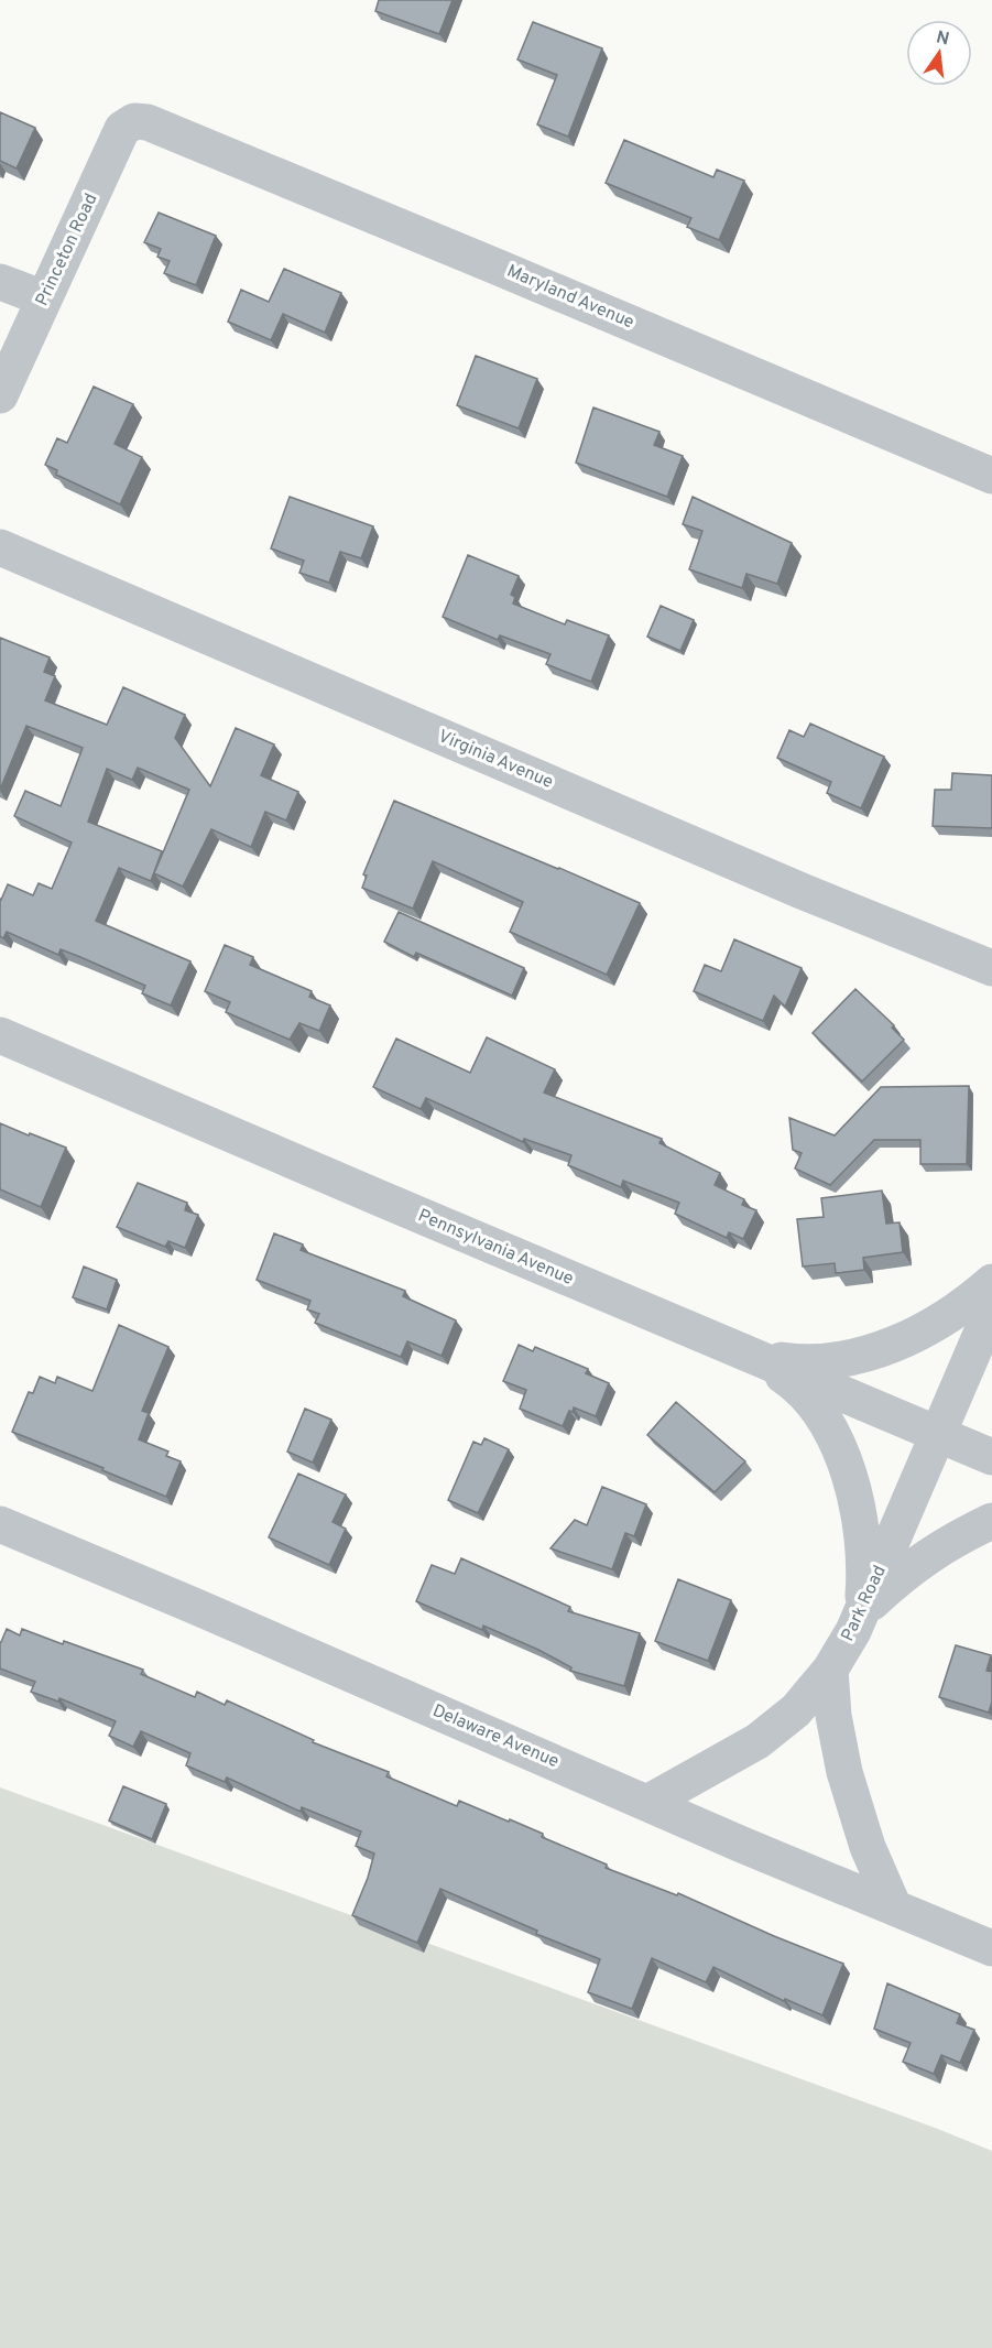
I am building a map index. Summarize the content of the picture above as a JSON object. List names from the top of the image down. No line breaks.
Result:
{"streets":{"street":["Princeton Road","Maryland Avenue","Virginia Avenue","Pennsylvania Avenue","Park Road","Delaware Avenue"]},"crossings":[["Princeton Road","Maryland Avenue"],["Pennsylvania Avenue","Park Road"],["Park Road","Delaware Avenue"]],"north":"top"}
